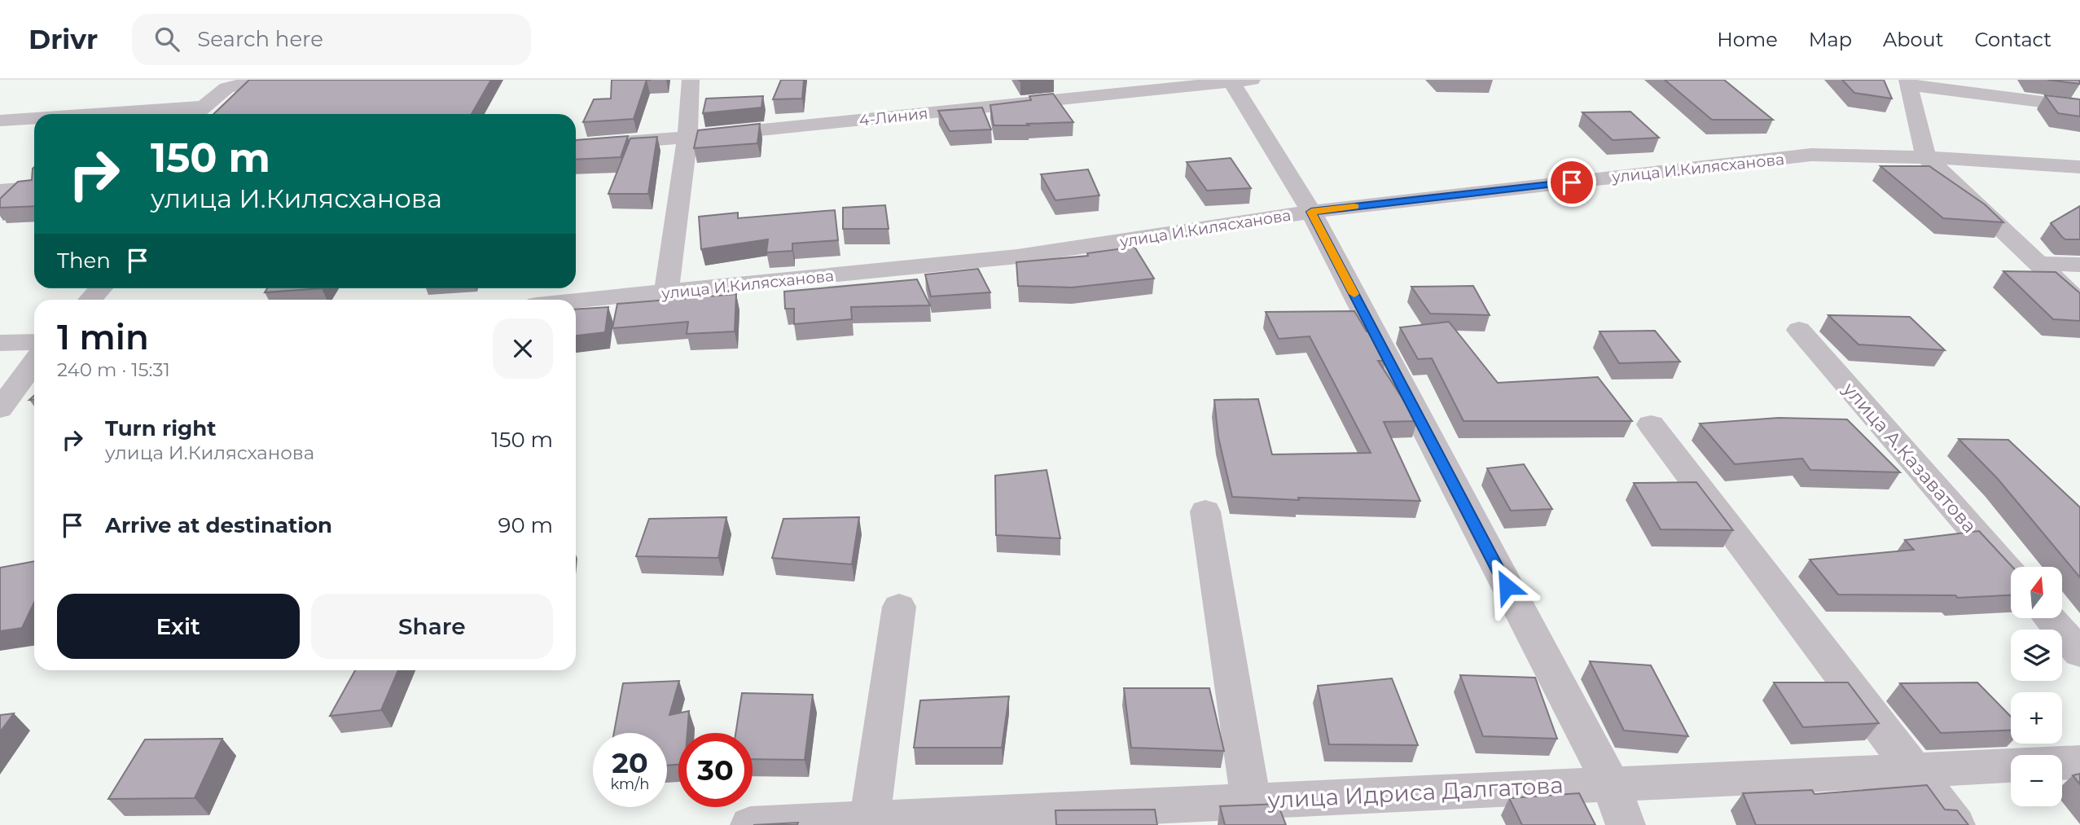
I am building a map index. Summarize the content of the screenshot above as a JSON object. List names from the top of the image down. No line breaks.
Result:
{"streets":{"street":["4-Линия","улица И.Килясханова","улица А.Казаватова","улица Идриса Далгатова"]},"north":"top","page":{"header":"Drivr","search":"Search here","nav":["Home","Map","About","Contact"],"turn":["150 m","улица И.Килясханова"],"then":"Then","heading":["1 min","240 m · 15:31"],"list":[{"name":"Turn right","note":"улица И.Килясханова","value":"150 m"},{"name":"Arrive at destination","value":"90 m"}],"map_buttons":["+","−"],"buttons":["Exit","Share"],"speed":"20 km/h","limit":"30"}}
